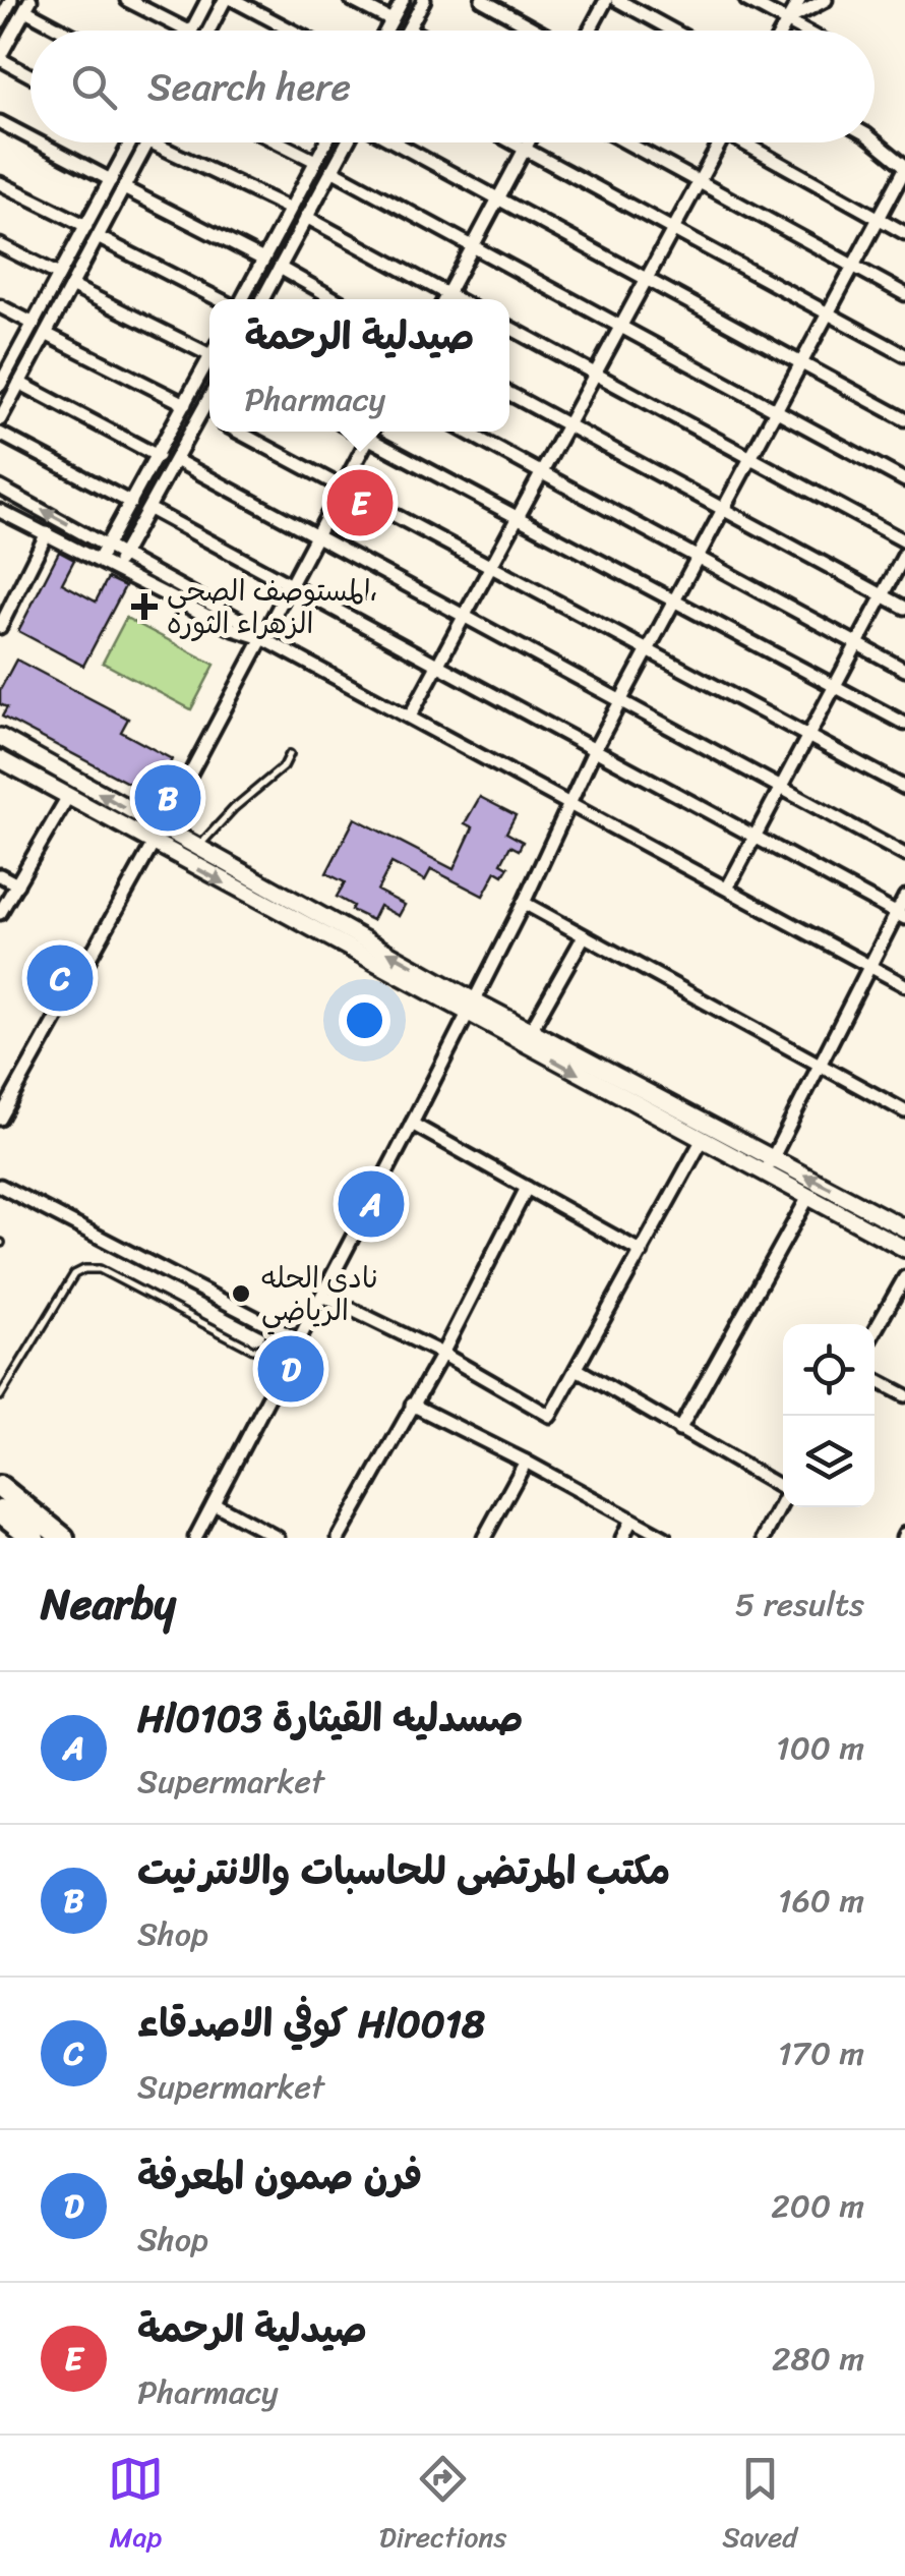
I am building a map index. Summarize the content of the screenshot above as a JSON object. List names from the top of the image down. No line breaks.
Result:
{"places":{"health":["المستوصف الصحي، الزهراء الثوره"],"other":["نادي الحله الرياضي"]},"page":{"search":"Search here","popup":["صيدلية الرحمة","Pharmacy"],"pins":["E","B","C","A","D"],"heading":["Nearby","5 results"],"list":[{"mark":"A","name":"Hl0103 صسدليه القيثارة","note":"Supermarket","value":"100 m"},{"mark":"B","name":"مكتب المرتضى للحاسبات والانترنيت","note":"Shop","value":"160 m"},{"mark":"C","name":"كوفي الاصدقاء Hl0018","note":"Supermarket","value":"170 m"},{"mark":"D","name":"فرن صمون المعرفة","note":"Shop","value":"200 m"},{"mark":"E","name":"صيدلية الرحمة","note":"Pharmacy","value":"280 m"}],"nav":["Map","Directions","Saved"]}}
